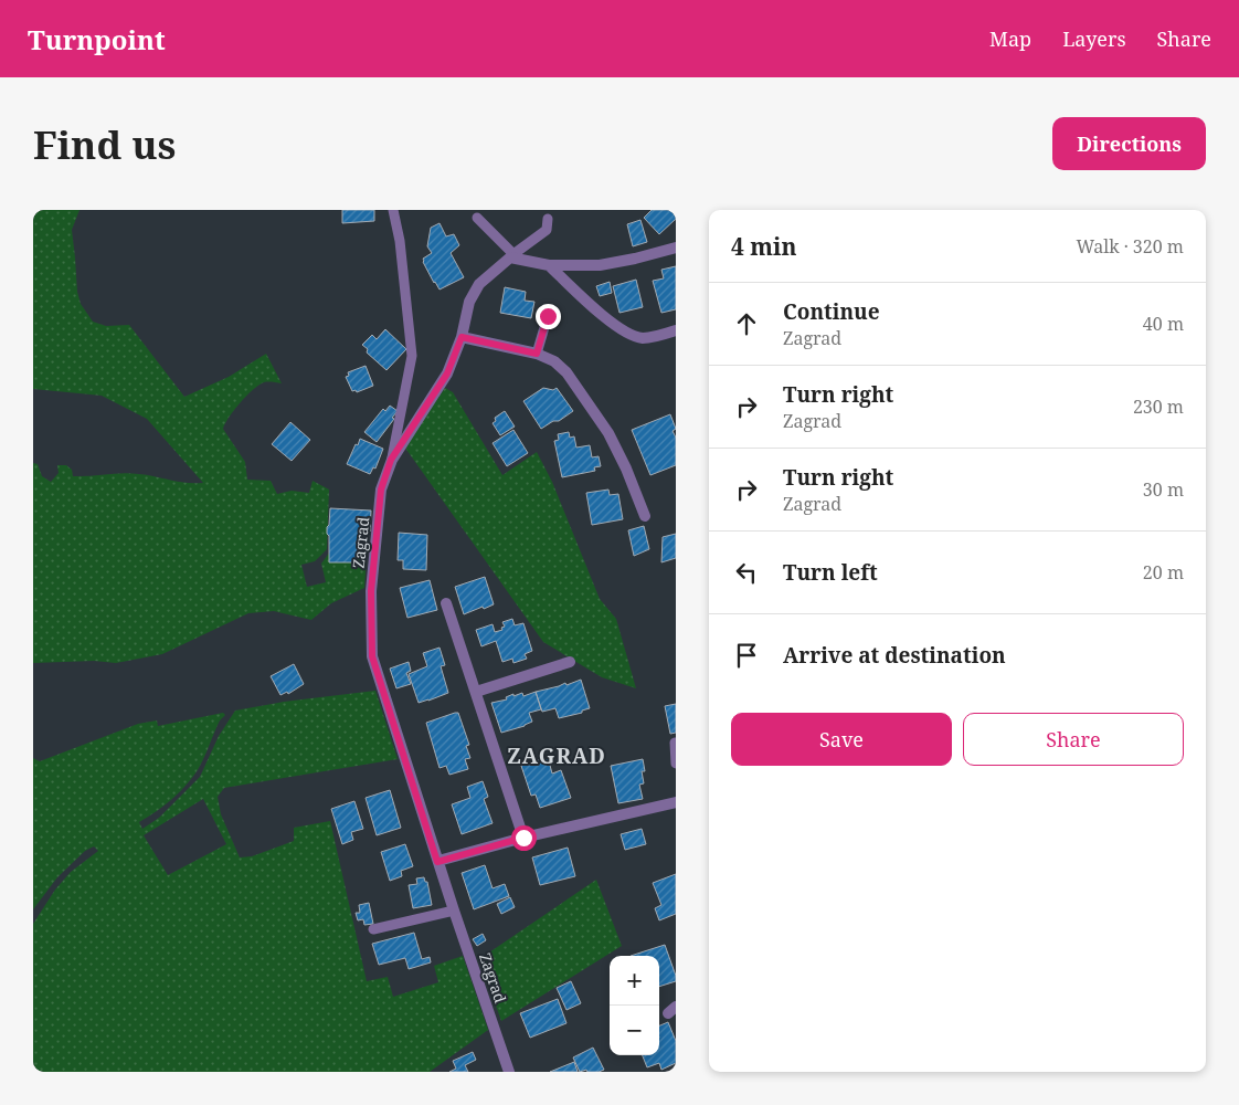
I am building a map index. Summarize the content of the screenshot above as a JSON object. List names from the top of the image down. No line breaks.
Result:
{"streets":{"street":["Zagrad"]},"districts":["ZAGRAD"],"page":{"header":"Turnpoint","nav":["Map","Layers","Share"],"buttons":["Directions",["Save","Share"]],"title":"Find us","heading":["4 min","Walk · 320 m"],"list":[["Continue","Zagrad","40 m"],["Turn right","Zagrad","230 m"],["Turn right","Zagrad","30 m"],["Turn left","20 m"],"Arrive at destination"],"map_buttons":["+","−"]}}
